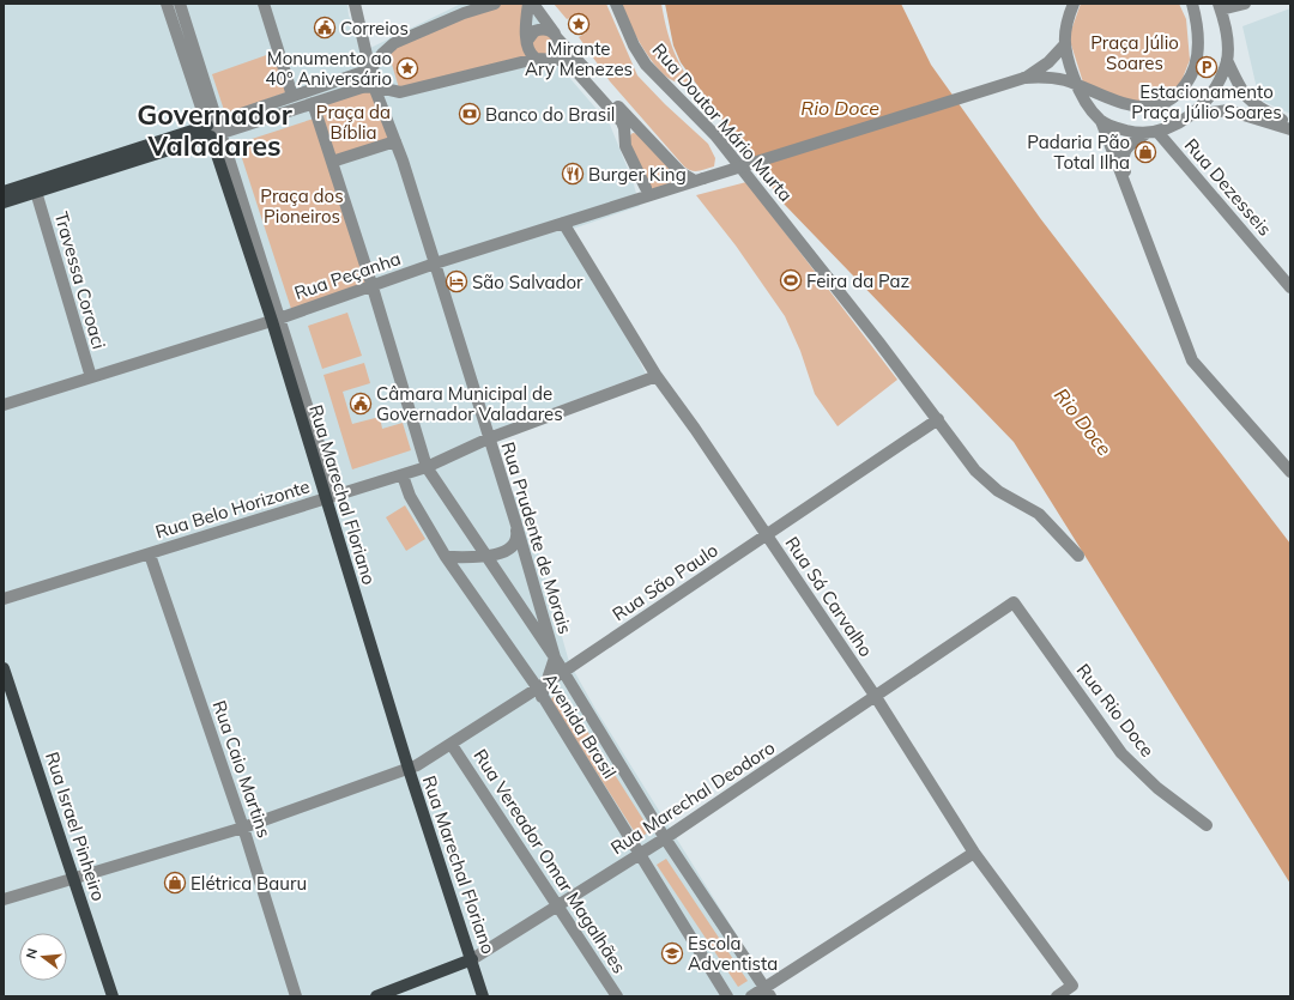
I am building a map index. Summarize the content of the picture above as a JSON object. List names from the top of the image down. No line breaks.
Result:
{"streets":{"main road":["Rua Marechal Floriano","Rua Marechal Deodoro","Rua Israel Pinheiro"],"street":["Rua Doutor Mário Murta","Rua Dezesseis","Rua Peçanha","Travessa Coroaci","Rua Belo Horizonte","Rua Prudente de Morais","Rua São Paulo","Rua Sá Carvalho","Rua Rio Doce","Avenida Brasil","Rua Caio Martins","Rua Vereador Omar Magalhães"]},"crossings":[["Rua Doutor Mário Murta","Rua São Paulo"],["Rua Peçanha","Travessa Coroaci"],["Rua Peçanha","Rua Marechal Floriano"],["Rua Peçanha","Rua Prudente de Morais"],["Rua Peçanha","Rua Sá Carvalho"],["Rua Marechal Floriano","Rua Belo Horizonte"],["Rua Marechal Floriano","Rua São Paulo"],["Rua Marechal Floriano","Rua Marechal Deodoro"],["Rua Belo Horizonte","Rua Prudente de Morais"],["Rua Belo Horizonte","Rua Sá Carvalho"],["Rua Belo Horizonte","Avenida Brasil"],["Rua Belo Horizonte","Rua Caio Martins"],["Rua Prudente de Morais","Rua São Paulo"],["Rua Prudente de Morais","Avenida Brasil"],["Rua São Paulo","Rua Sá Carvalho"],["Rua São Paulo","Avenida Brasil"],["Rua São Paulo","Rua Caio Martins"],["Rua São Paulo","Rua Israel Pinheiro"],["Rua São Paulo","Rua Vereador Omar Magalhães"],["Rua Sá Carvalho","Rua Marechal Deodoro"],["Rua Rio Doce","Rua Marechal Deodoro"],["Avenida Brasil","Rua Marechal Deodoro"],["Rua Marechal Deodoro","Rua Vereador Omar Magalhães"]],"districts":["Governador Valadares"],"water":["Rio Doce"],"parks":["Praça Júlio Soares","Praça da Bíblia","Praça dos Pioneiros"],"places":{"place":["Mirante Ary Menezes","Monumento ao 40º Aniversário"],"public building":["Correios","Câmara Municipal de Governador Valadares"],"parking":["Estacionamento Praça Júlio Soares"],"bank":["Banco do Brasil"],"shop":["Padaria Pão Total Ilha","Elétrica Bauru"],"restaurant":["Burger King"],"sports":["Feira da Paz"],"hotel":["São Salvador"],"school or university":["Escola Adventista"]},"north":"left"}
